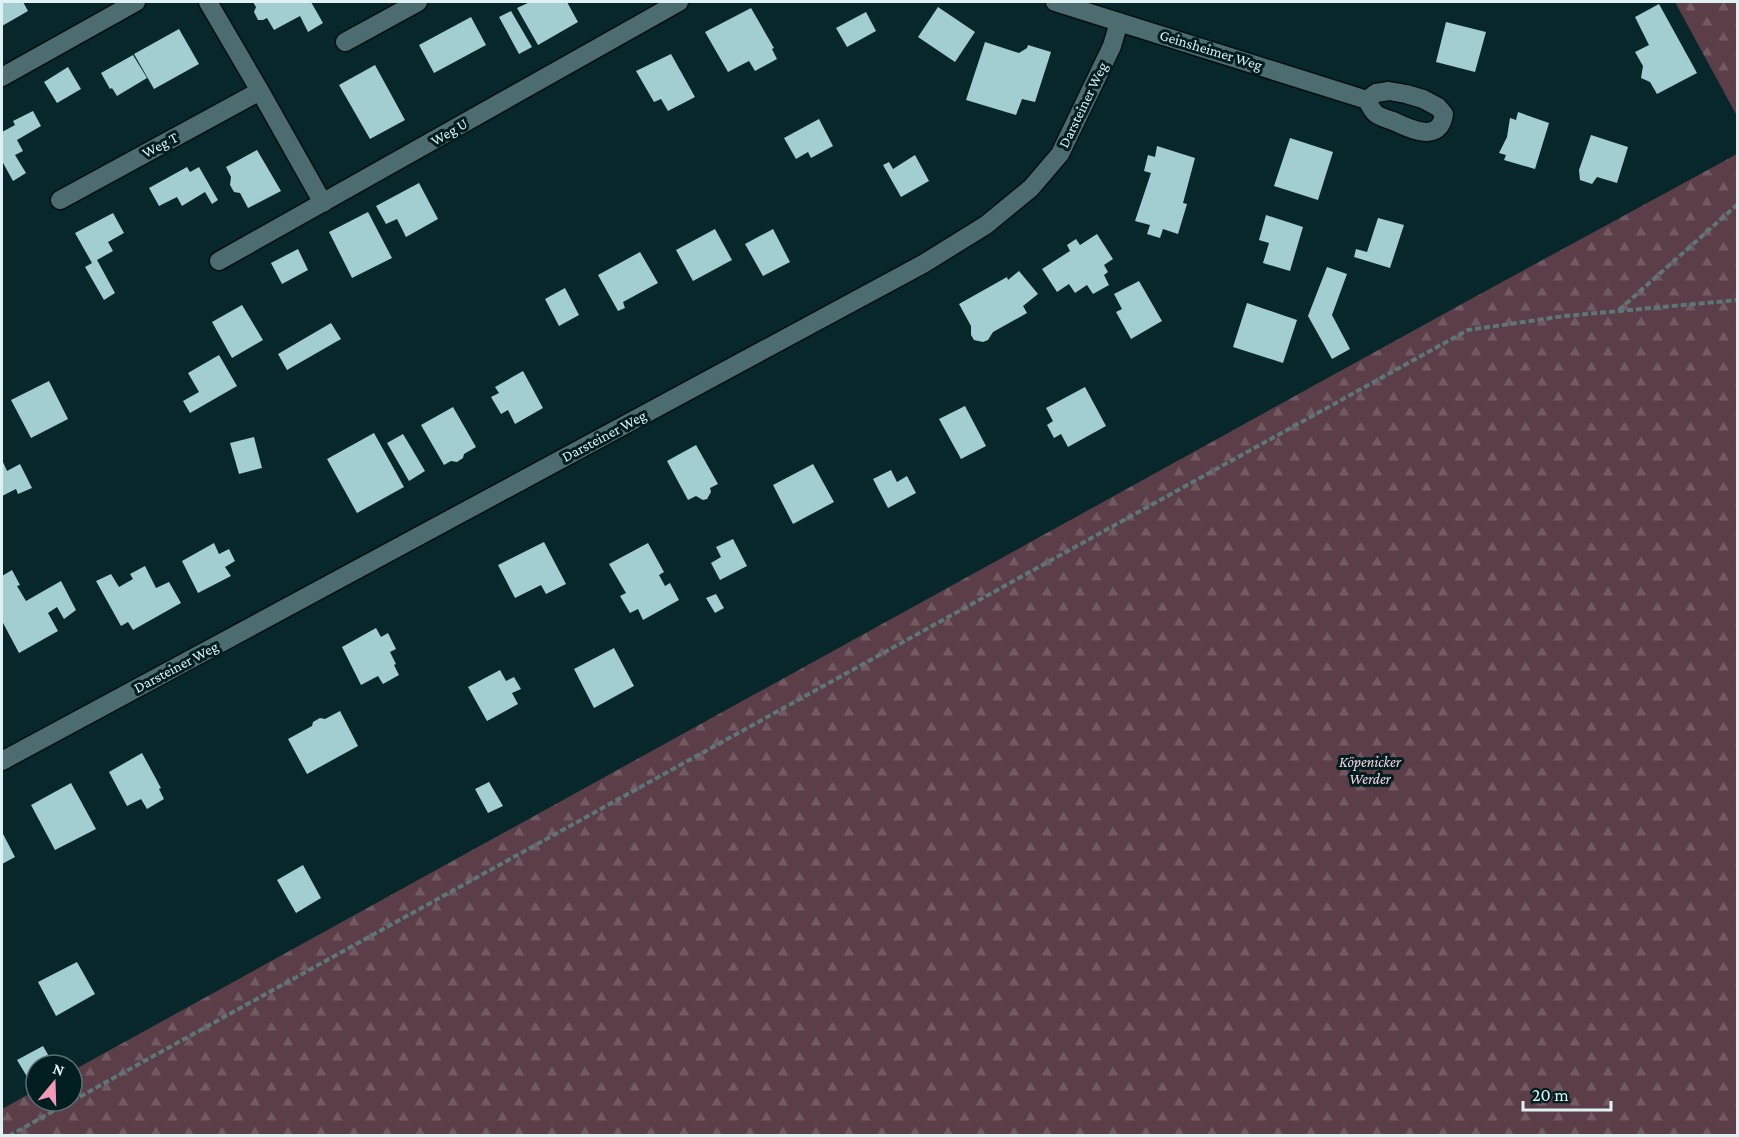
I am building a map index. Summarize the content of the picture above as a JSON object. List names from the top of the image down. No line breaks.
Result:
{"streets":{"street":["Geinsheimer Weg","Darsteiner Weg","Weg U","Weg T"]},"crossings":[["Geinsheimer Weg","Darsteiner Weg"]],"parks":["Köpenicker Werder"],"scale_bar":"20 m","north":"top"}
